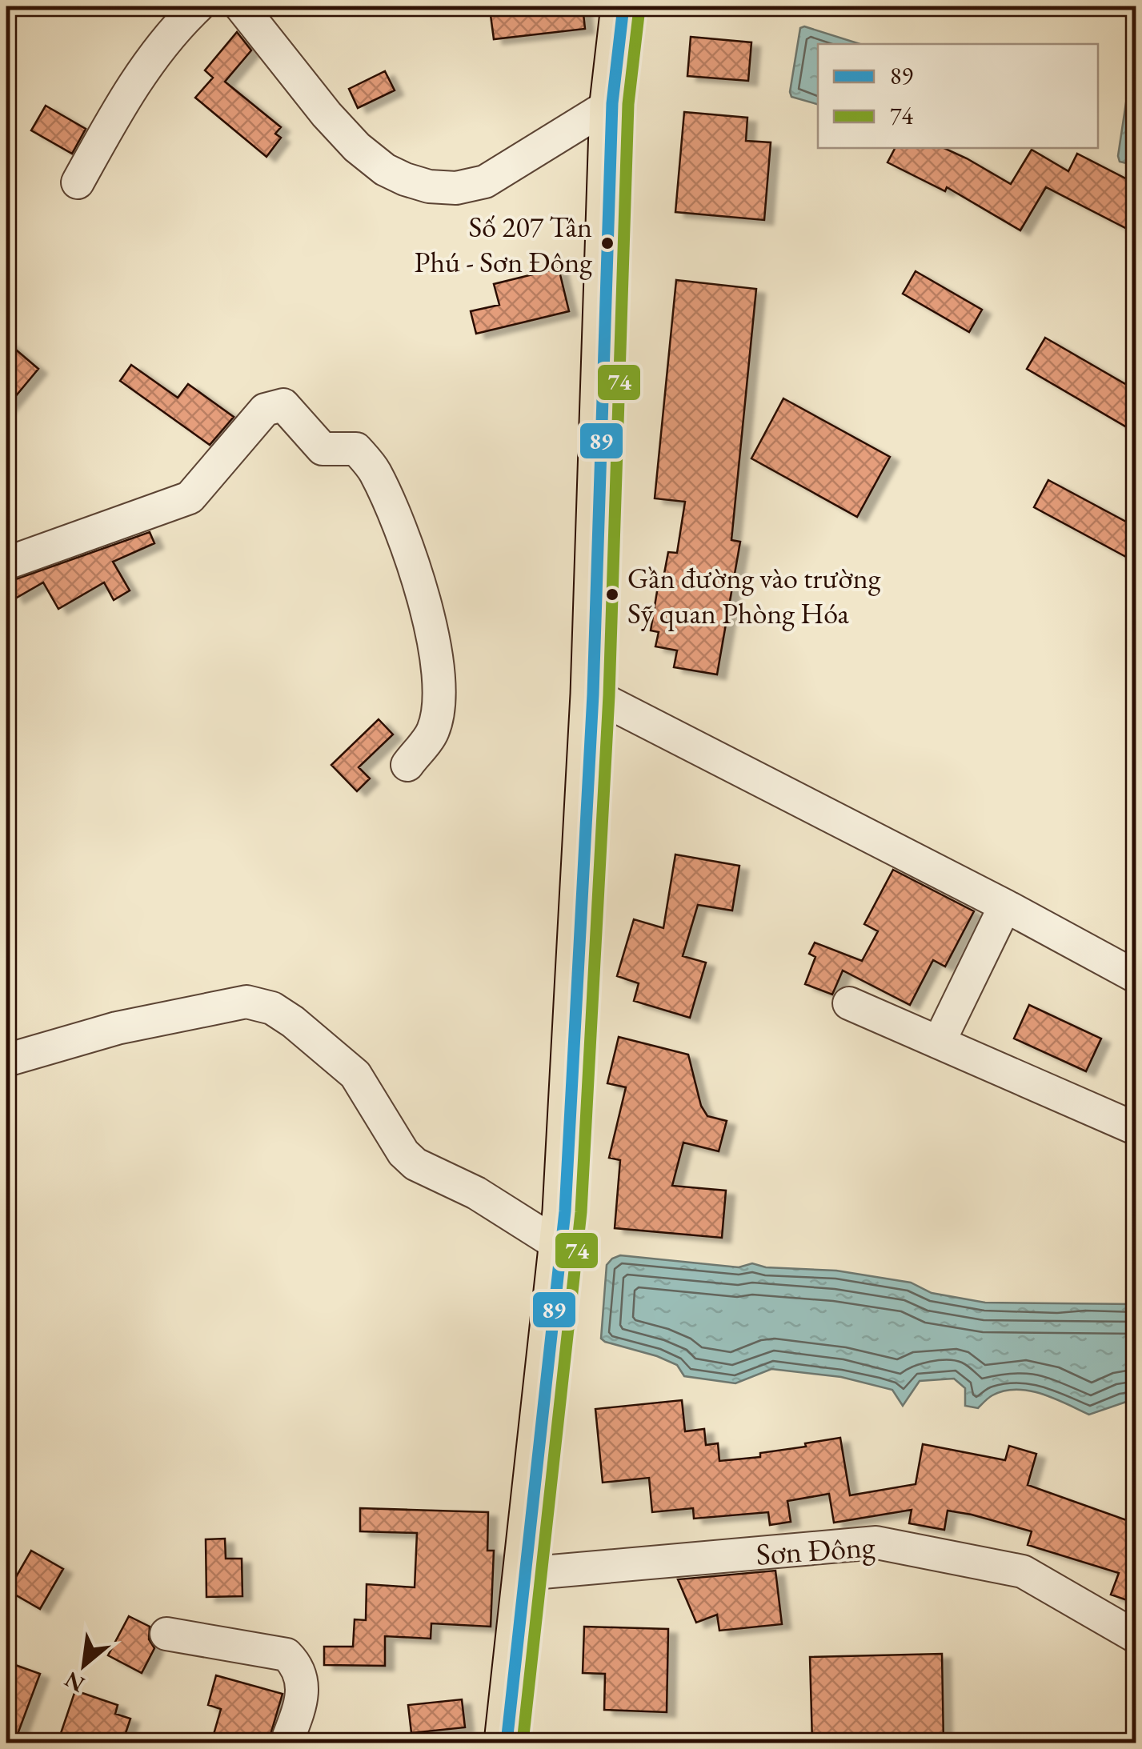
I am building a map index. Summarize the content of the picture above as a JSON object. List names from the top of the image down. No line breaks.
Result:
{"streets":{"street":["Sơn Đông"]},"places":["Số 207 Tân Phú - Sơn Đông","Gần đường vào trường Sỹ quan Phòng Hóa"],"lines":["transit line 89","transit line 74"],"legend":["89","74"],"north":"bottom left"}
